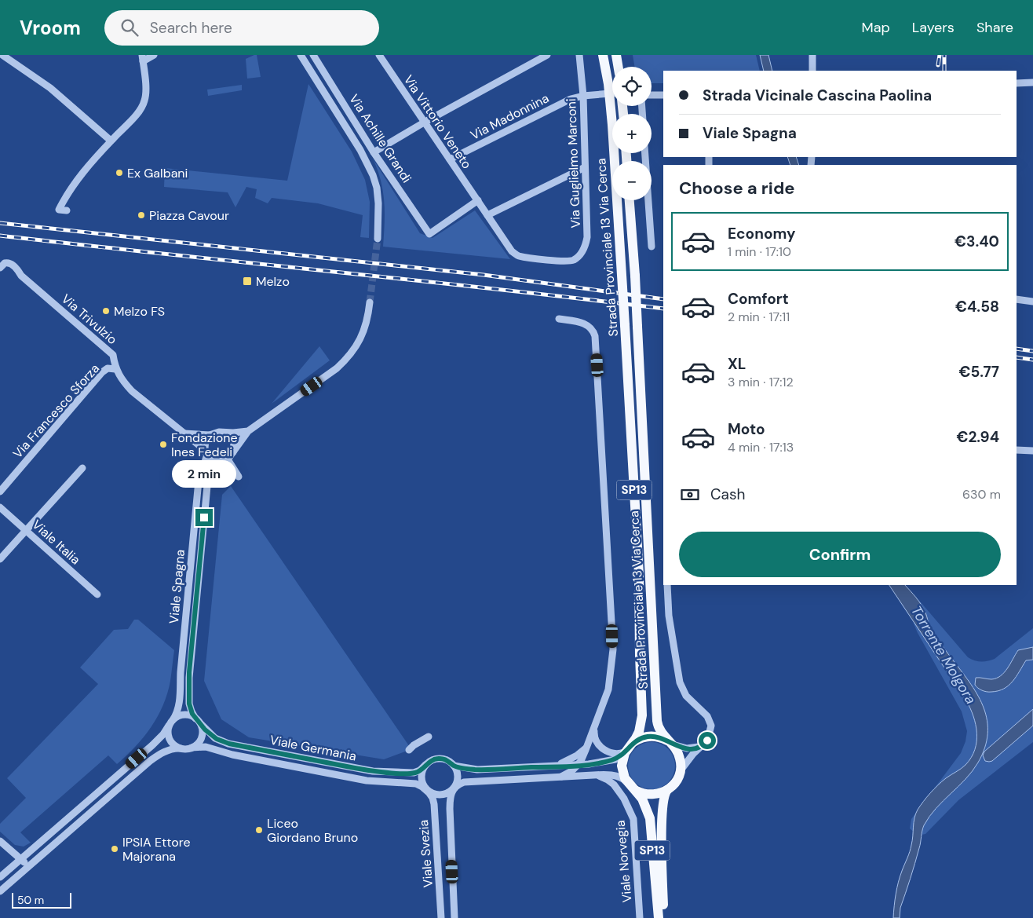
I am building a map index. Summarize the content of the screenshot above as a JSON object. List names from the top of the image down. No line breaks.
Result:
{"streets":{"main road":["Strada Provinciale 13 Via Cerca","SP13"],"street":["Via Madonnina","Via Vittorio Veneto","Via Achille Grandi","Via Guglielmo Marconi","Via Trivulzio","Via Francesco Sforza","Viale Italia","Viale Spagna","Viale Germania","Viale Svezia","Viale Norvegia"]},"crossings":[["Via Madonnina","Via Vittorio Veneto"],["Via Madonnina","Via Guglielmo Marconi"],["Via Vittorio Veneto","Via Achille Grandi"],["Via Vittorio Veneto","Via Guglielmo Marconi"],["Strada Provinciale 13 Via Cerca","SP13"],["Via Trivulzio","Via Francesco Sforza"],["Via Trivulzio","Viale Spagna"],["Viale Spagna","Viale Germania"],["Viale Germania","Viale Svezia"]],"water":["Torrente Molgora"],"places":{"other":["Ex Galbani","Piazza Cavour","Melzo FS","Fondazione Ines Fedeli","Liceo Giordano Bruno","IPSIA Ettore Majorana"],"transit":["Melzo"]},"scale_bar":"50 m","page":{"header":"Vroom","search":"Search here","nav":["Map","Layers","Share"],"map_buttons":["+","−"],"banner":["Strada Vicinale Cascina Paolina","Viale Spagna"],"heading":"Choose a ride","list":[{"name":"Economy","note":"1 min · 17:10","value":"€3.40"},{"name":"Comfort","note":"2 min · 17:11","value":"€4.58"},{"name":"XL","note":"3 min · 17:12","value":"€5.77"},{"name":"Moto","note":"4 min · 17:13","value":"€2.94"}],"bubble":"2 min","pay":["Cash","630 m"],"buttons":"Confirm","scale":"50 m"}}
